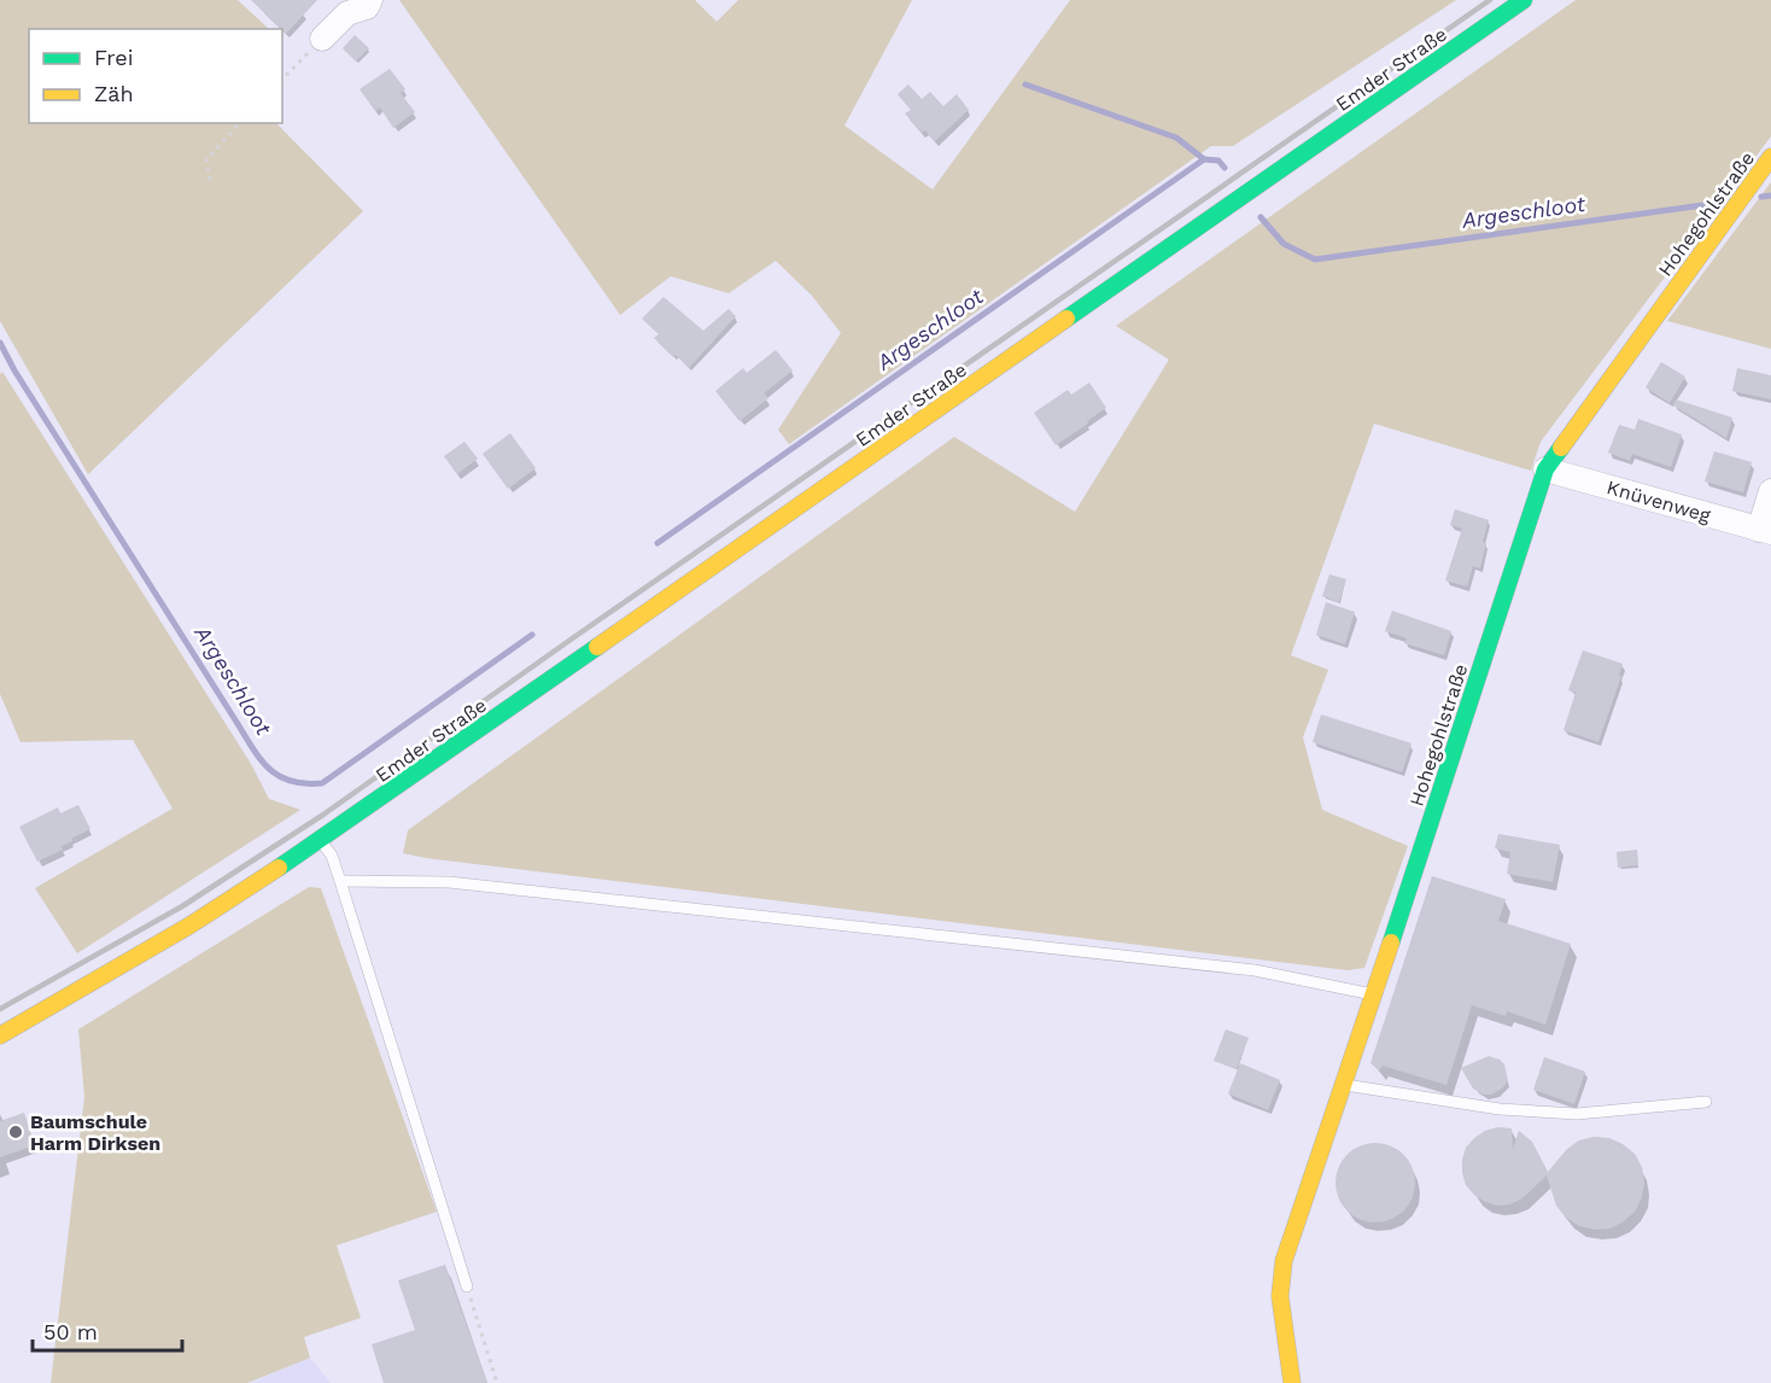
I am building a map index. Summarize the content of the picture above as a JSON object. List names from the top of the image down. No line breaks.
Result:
{"streets":{"main road":["Emder Straße","Hohegohlstraße"],"street":["Knüvenweg"]},"crossings":[["Hohegohlstraße","Knüvenweg"]],"water":["Argeschloot"],"places":["Baumschule Harm Dirksen"],"legend":["Frei","Zäh"],"scale_bar":"50 m"}
